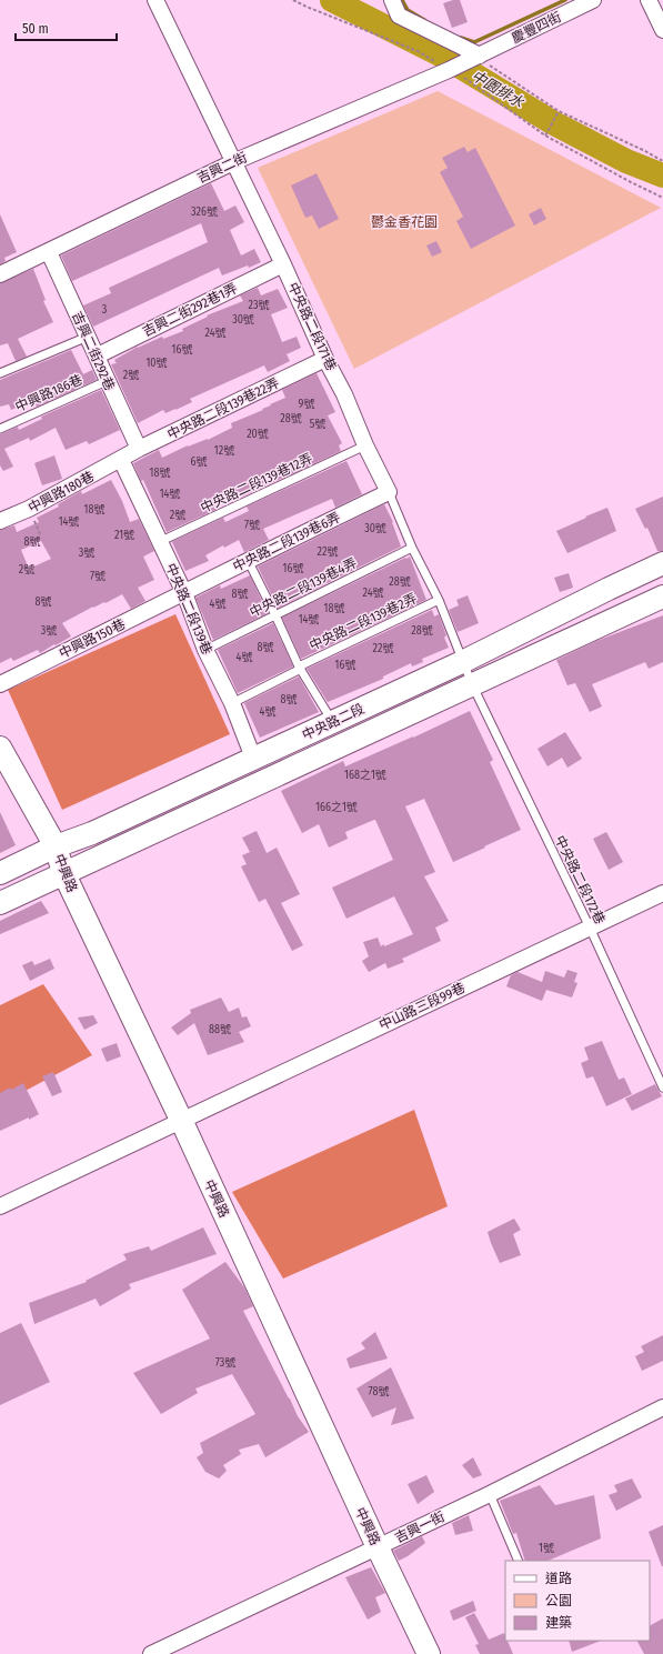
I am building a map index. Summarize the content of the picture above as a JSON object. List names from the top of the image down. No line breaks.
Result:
{"streets":{"street":["慶豐四街","吉興二街","吉興二街292巷1弄","中央路二段171巷","吉興二街292巷","中央路二段139巷22弄","中興路180巷","中央路二段139巷6弄","中央路二段139巷","中興路150巷","中央路二段","中興路","中山路三段99巷","吉興一街"],"lane":["中興路186巷","中央路二段139巷12弄","中央路二段139巷4弄","中央路二段139巷2弄","中央路二段172巷"]},"crossings":[["慶豐四街","吉興二街"],["吉興二街","中央路二段171巷"],["吉興二街","吉興二街292巷"],["吉興二街292巷1弄","中央路二段171巷"],["吉興二街292巷1弄","吉興二街292巷"],["中央路二段171巷","中央路二段139巷22弄"],["中央路二段171巷","中央路二段139巷12弄"],["中央路二段171巷","中央路二段139巷6弄"],["中央路二段171巷","中央路二段172巷"],["吉興二街292巷","中興路186巷"],["吉興二街292巷","中央路二段139巷22弄"],["中央路二段139巷22弄","中興路180巷"],["中央路二段139巷22弄","中央路二段139巷"],["中央路二段139巷12弄","中央路二段139巷"],["中興路180巷","中央路二段139巷"],["中央路二段139巷6弄","中央路二段139巷"],["中央路二段139巷6弄","中興路150巷"],["中央路二段139巷6弄","中央路二段172巷"],["中央路二段139巷4弄","中央路二段139巷"],["中央路二段139巷4弄","中央路二段172巷"],["中央路二段139巷","中央路二段139巷2弄"],["中央路二段139巷","中興路150巷"],["中央路二段139巷","中央路二段"],["中央路二段139巷2弄","中央路二段172巷"],["中央路二段","中興路"],["中央路二段","中央路二段172巷"],["中興路","中山路三段99巷"],["中興路","吉興一街"],["中央路二段172巷","中山路三段99巷"]],"water":["中園排水"],"parks":["鬱金香花園"],"house_numbers":["326號","23號","3","30號","24號","16號","10號","2號","9號","28號","5號","20號","12號","6號","18號","14號","18號","2號","14號","7號","30號","21號","8號","22號","3號","16號","2號","7號","28號","24號","8號","8號","4號","18號","14號","3號","28號","8號","22號","4號","16號","8號","4號","168之1號","166之1號","88號","73號","78號","1號"],"legend":["道路","公園","建築"],"scale_bar":"50 m"}
